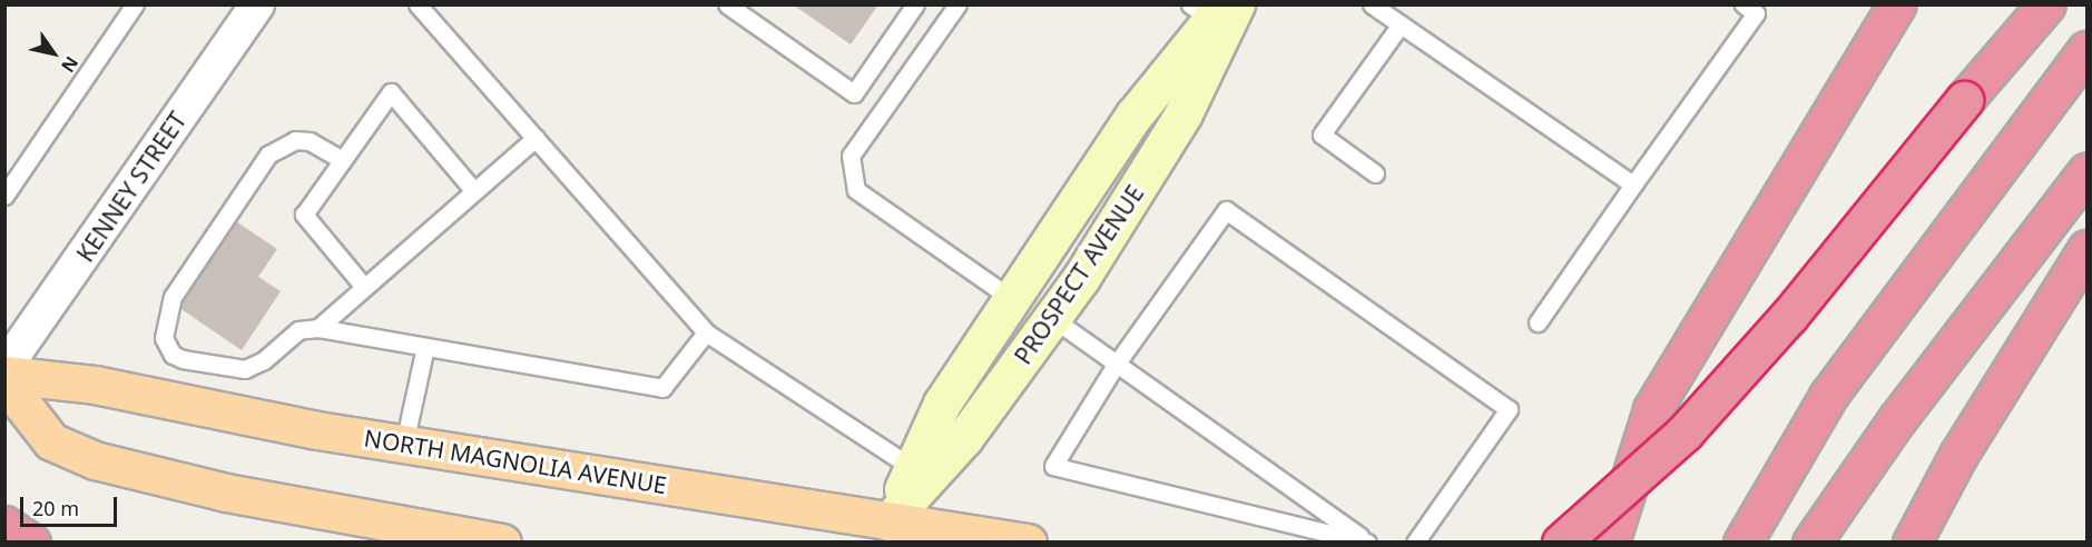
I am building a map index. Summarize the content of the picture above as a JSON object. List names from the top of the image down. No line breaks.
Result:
{"streets":{"main road":["PROSPECT AVENUE","NORTH MAGNOLIA AVENUE"],"street":["KENNEY STREET"]},"crossings":[["PROSPECT AVENUE","NORTH MAGNOLIA AVENUE"]],"scale_bar":"20 m","north":"bottom right"}
